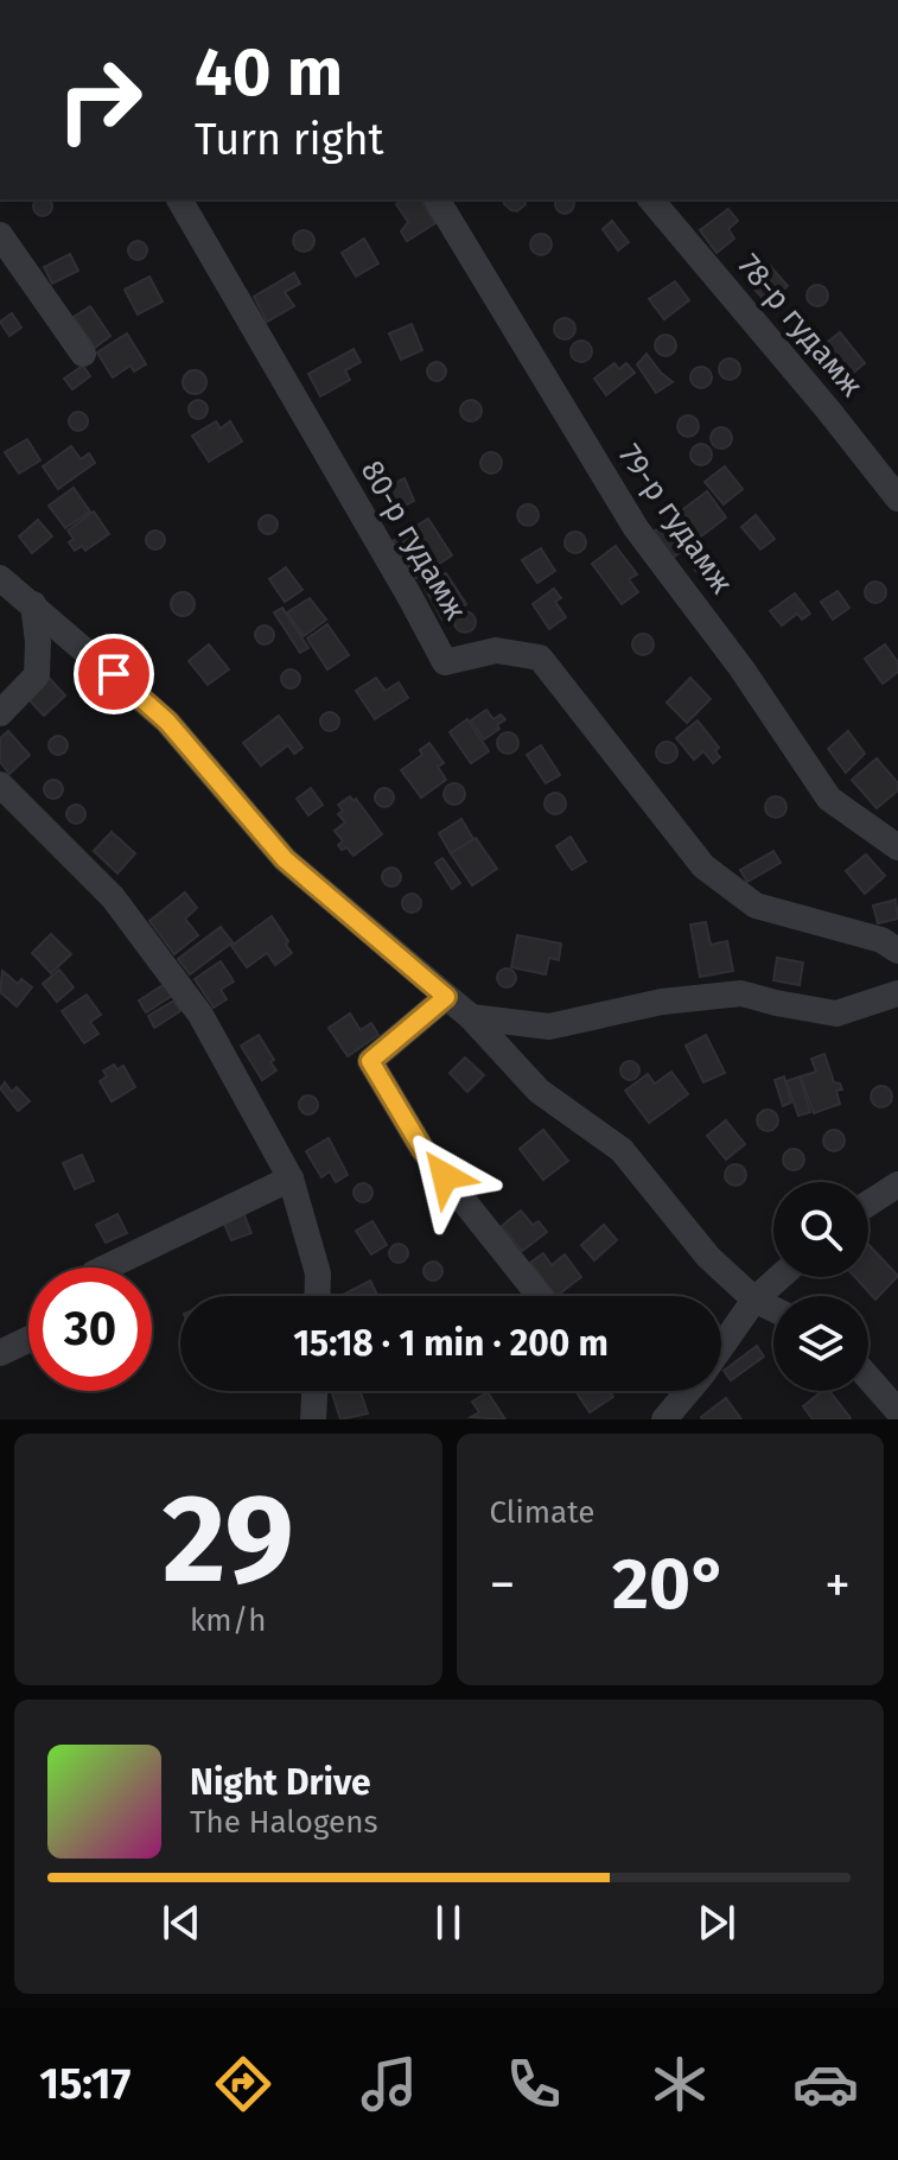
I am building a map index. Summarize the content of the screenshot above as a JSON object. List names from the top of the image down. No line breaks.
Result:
{"streets":{"street":["78-р гудамж","79-р гудамж","80-р гудамж"]},"page":{"turn":["40 m","Turn right"],"limit":"30","trip":"15:18 · 1 min · 200 m","tile":[["29","km/h"],"Climate"],"heat":["−","20°","+"],"song":["Night Drive","The Halogens"],"tabs":"15:17"}}
